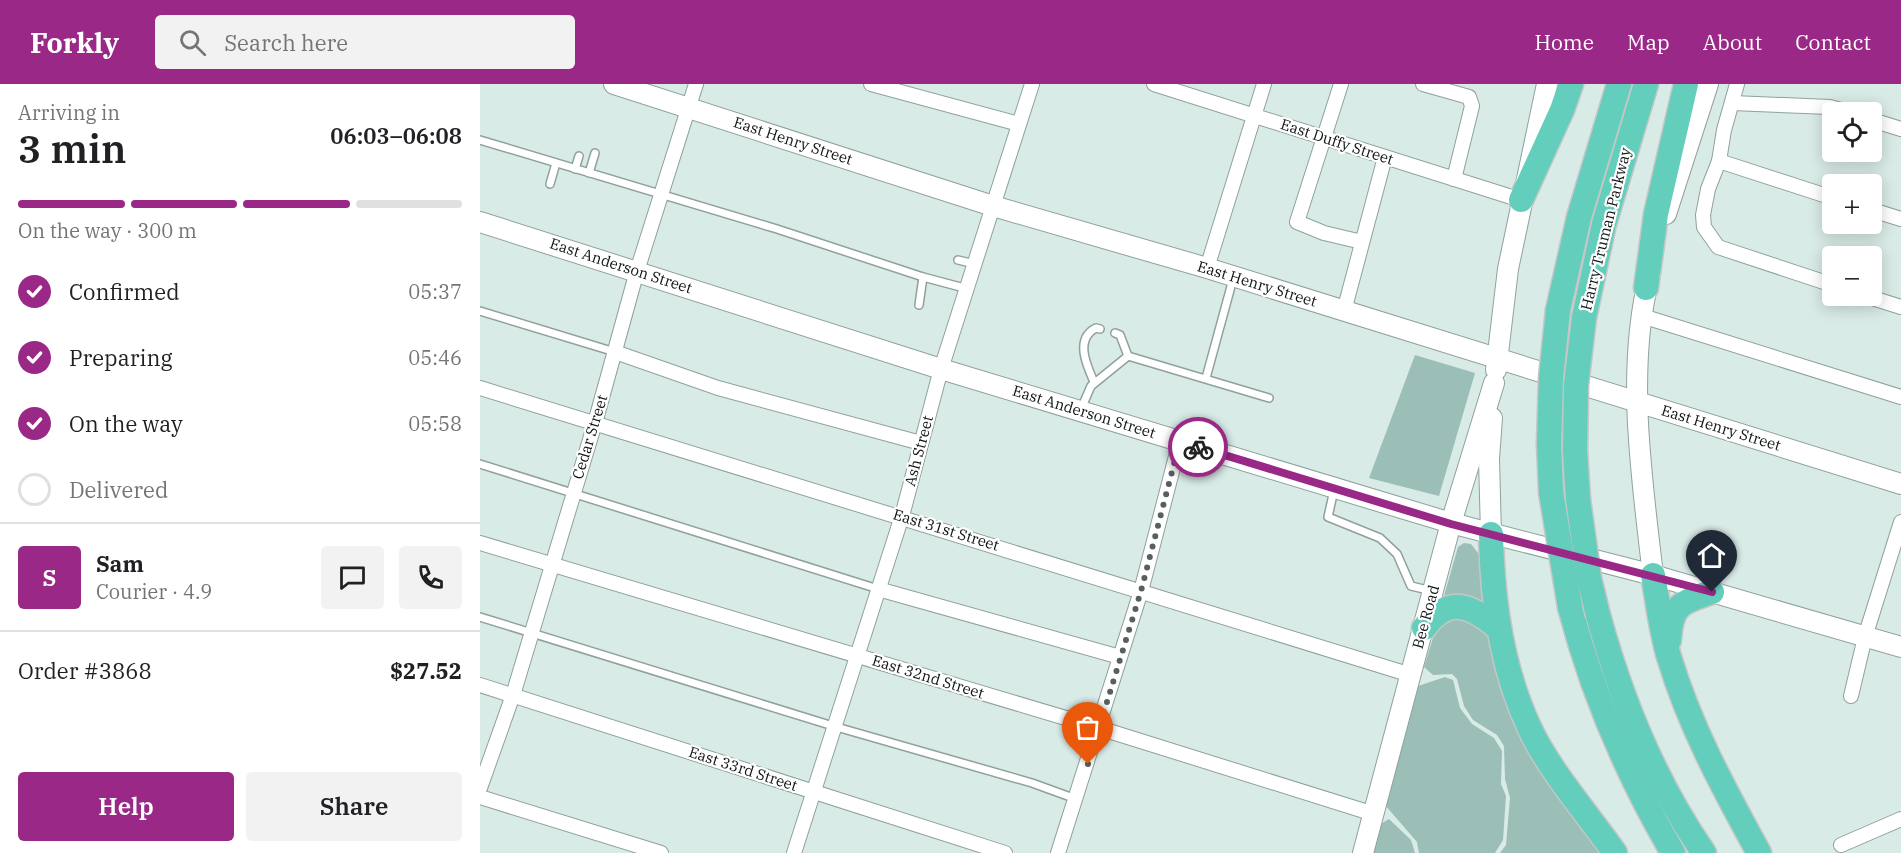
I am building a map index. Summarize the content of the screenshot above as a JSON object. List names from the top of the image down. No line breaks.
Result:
{"streets":{"highway":["Harry Truman Parkway"],"main road":["East Henry Street","East Anderson Street","Bee Road"],"street":["East Duffy Street","Cedar Street","Ash Street","East 31st Street","East 32nd Street","East 33rd Street"]},"crossings":[["East Henry Street","Cedar Street"],["East Henry Street","Ash Street"],["East Anderson Street","Cedar Street"],["East Anderson Street","Ash Street"],["East Anderson Street","Bee Road"],["Cedar Street","East 31st Street"],["Cedar Street","East 32nd Street"],["Cedar Street","East 33rd Street"],["Ash Street","East 31st Street"],["Ash Street","East 32nd Street"],["Ash Street","East 33rd Street"],["East 31st Street","Bee Road"],["Bee Road","East 32nd Street"]],"page":{"header":"Forkly","search":"Search here","nav":["Home","Map","About","Contact"],"heading":["3 min","Arriving in","06:03–06:08"],"panel":["Sam","Courier · 4.9","Order #3868","$27.52"],"map_buttons":["+","−"],"bar":"On the way · 300 m","list":[["Confirmed","05:37"],["Preparing","05:46"],["On the way","05:58"],"Delivered"],"round":"S","buttons":["Help","Share"]}}
